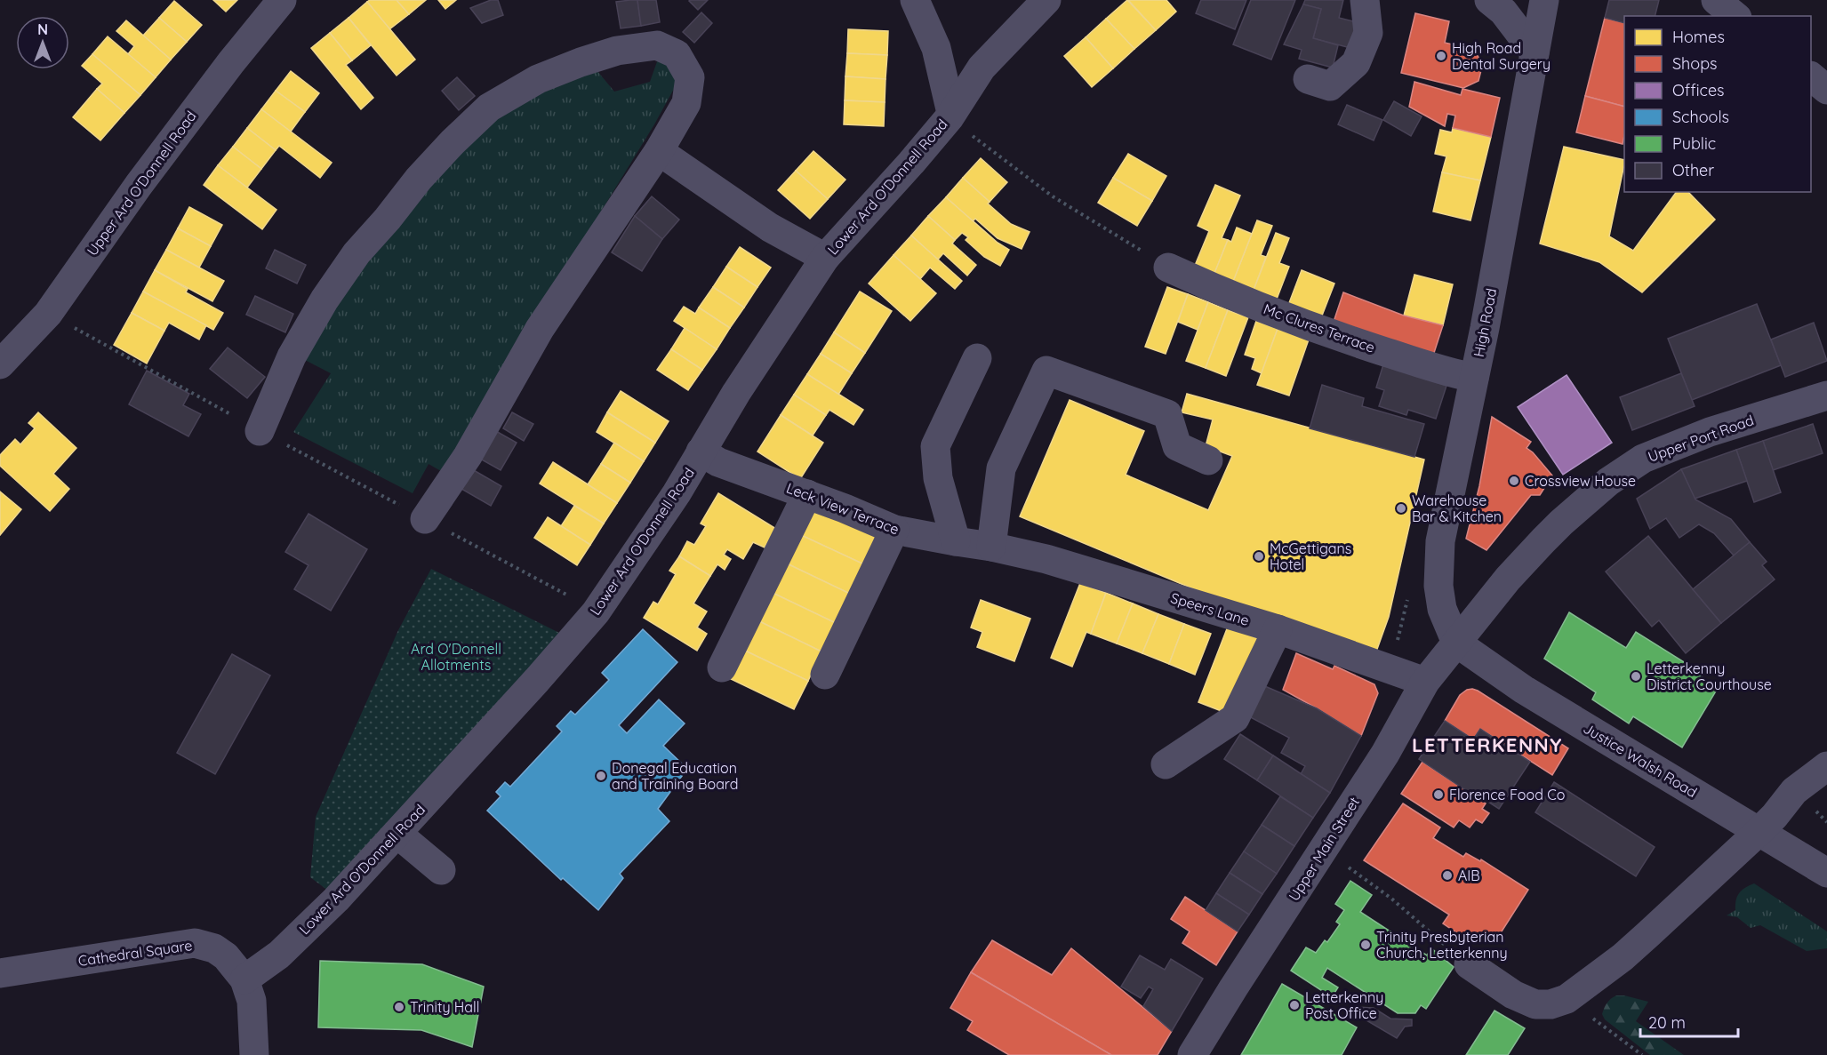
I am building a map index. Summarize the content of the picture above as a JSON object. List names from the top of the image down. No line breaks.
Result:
{"streets":{"street":["Upper Ard O'Donnell Road","Lower Ard O'Donnell Road","High Road","Mc Clures Terrace","Upper Port Road","Leck View Terrace","Speers Lane","Justice Walsh Road","Upper Main Street","Cathedral Square"]},"crossings":[["Lower Ard O'Donnell Road","Leck View Terrace"],["Lower Ard O'Donnell Road","Cathedral Square"],["High Road","Mc Clures Terrace"],["High Road","Upper Port Road"],["High Road","Justice Walsh Road"],["High Road","Upper Main Street"],["Upper Port Road","Justice Walsh Road"],["Upper Port Road","Upper Main Street"],["Leck View Terrace","Speers Lane"],["Speers Lane","Upper Main Street"],["Justice Walsh Road","Upper Main Street"]],"districts":["LETTERKENNY"],"parks":["Ard O'Donnell Allotments"],"places":["High Road Dental Surgery","Crossview House","Warehouse Bar & Kitchen","McGettigans Hotel","Letterkenny District Courthouse","Donegal Education and Training Board","Florence Food Co","AIB","Trinity Presbyterian Church, Letterkenny","Letterkenny Post Office","Trinity Hall"],"legend":["Homes","Shops","Offices","Schools","Public","Other"],"scale_bar":"20 m","north":"top"}
